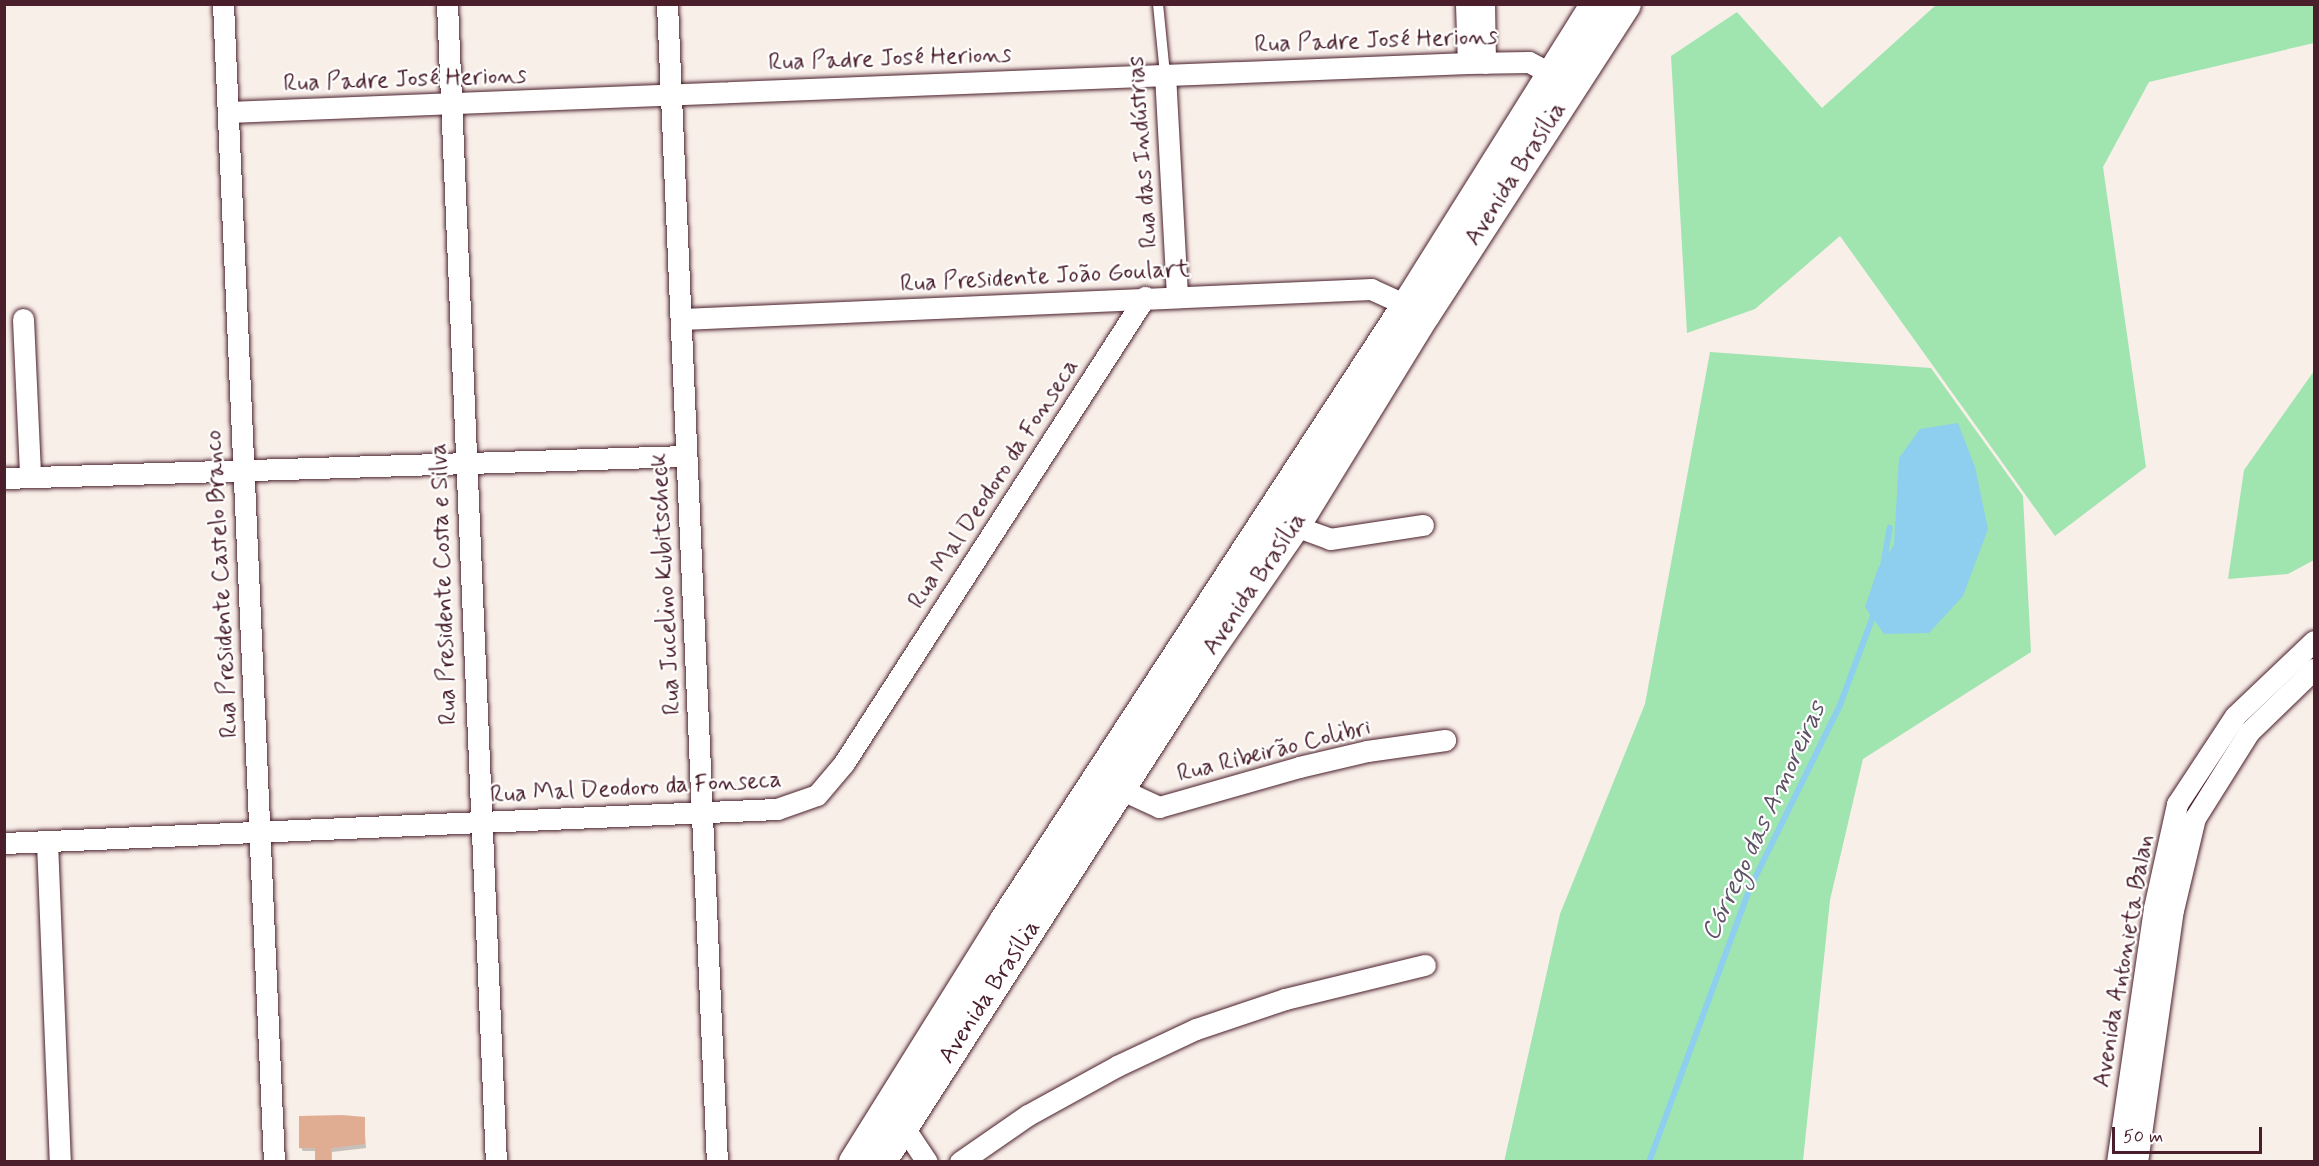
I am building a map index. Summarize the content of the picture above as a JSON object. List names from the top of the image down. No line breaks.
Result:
{"streets":{"main road":["Avenida Brasília"],"street":["Rua Padre José Herions","Rua das Indústrias","Rua Presidente João Goulart","Rua Mal Deodoro da Fonseca","Rua Presidente Castelo Branco","Rua Presidente Costa e Silva","Rua Jucelino Kubitscheck","Rua Ribeirão Colibri","Avenida Antonieta Balan"]},"crossings":[["Rua Padre José Herions","Rua das Indústrias"],["Rua Padre José Herions","Avenida Brasília"],["Rua Padre José Herions","Rua Presidente Castelo Branco"],["Rua Padre José Herions","Rua Presidente Costa e Silva"],["Rua Padre José Herions","Rua Jucelino Kubitscheck"],["Rua das Indústrias","Rua Presidente João Goulart"],["Avenida Brasília","Rua Presidente João Goulart"],["Avenida Brasília","Rua Ribeirão Colibri"],["Rua Presidente João Goulart","Rua Mal Deodoro da Fonseca"],["Rua Presidente João Goulart","Rua Jucelino Kubitscheck"],["Rua Mal Deodoro da Fonseca","Rua Presidente Castelo Branco"],["Rua Mal Deodoro da Fonseca","Rua Presidente Costa e Silva"],["Rua Mal Deodoro da Fonseca","Rua Jucelino Kubitscheck"]],"water":["Córrego das Amoreiras"],"scale_bar":"50 m"}
